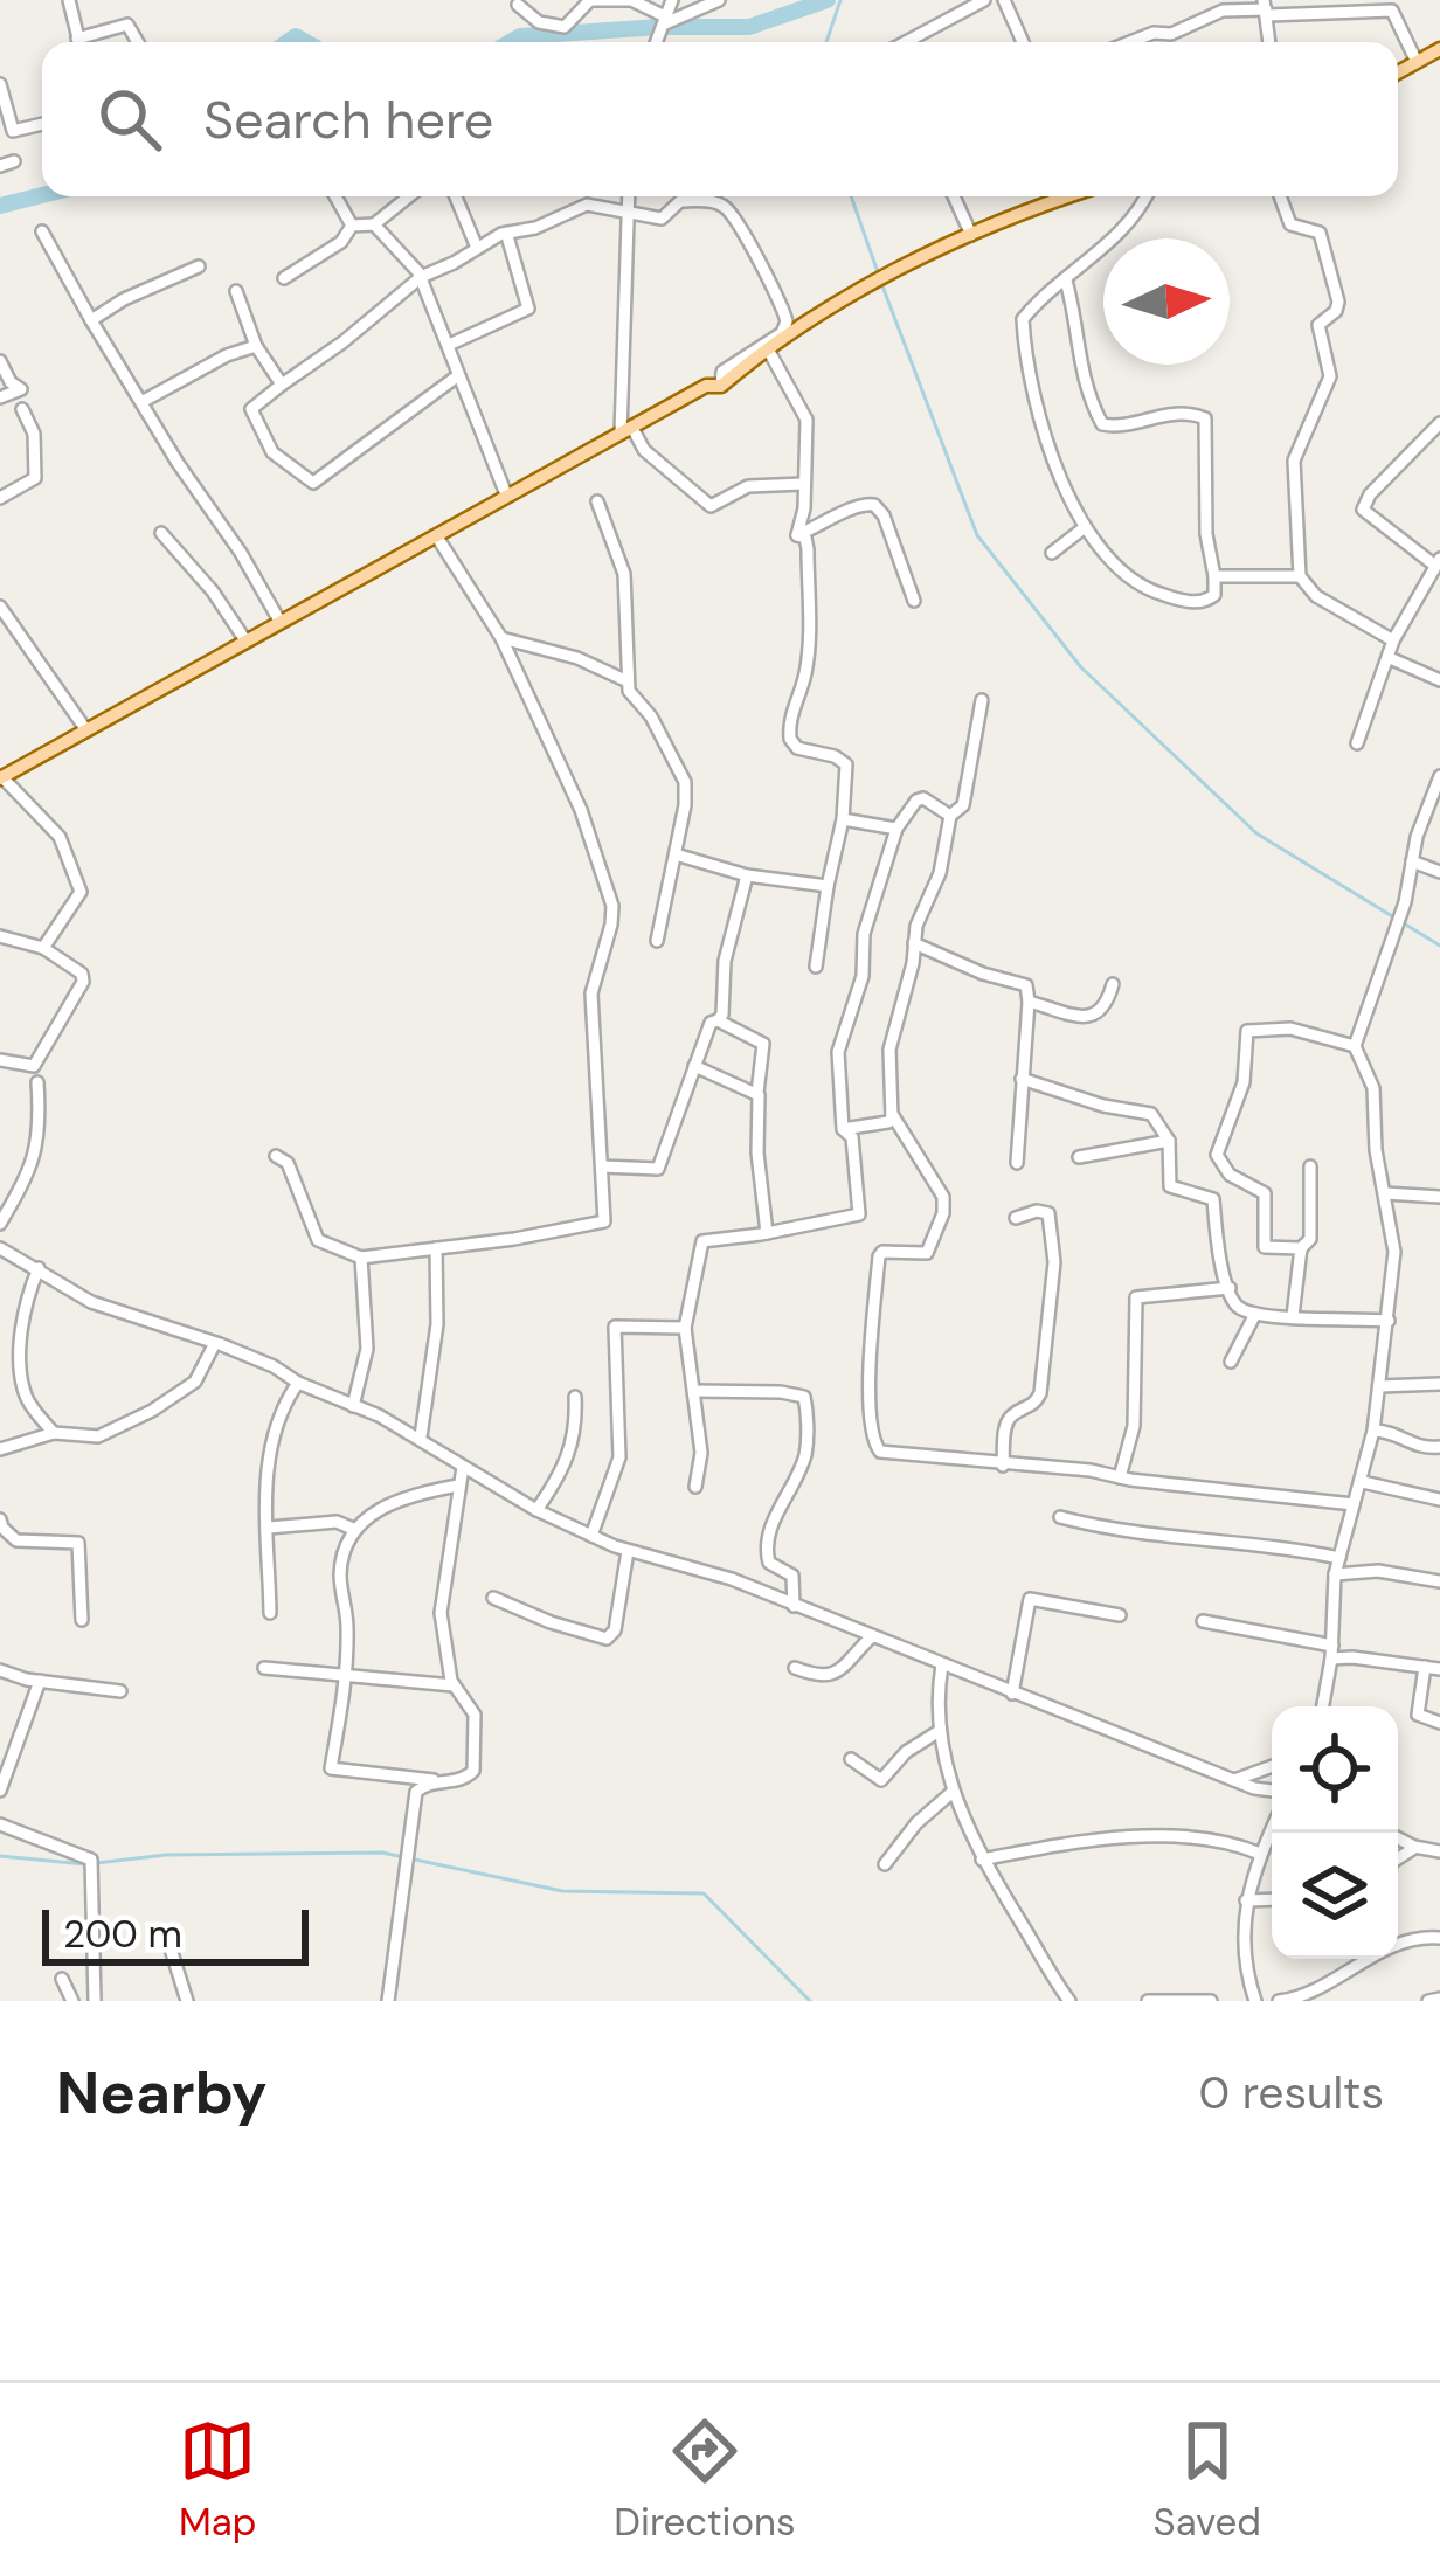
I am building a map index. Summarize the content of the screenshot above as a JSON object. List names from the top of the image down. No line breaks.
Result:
{"scale_bar":"200 m","north":"right","page":{"search":"Search here","scale":"200 m","heading":["Nearby","0 results"],"nav":["Map","Directions","Saved"]}}
